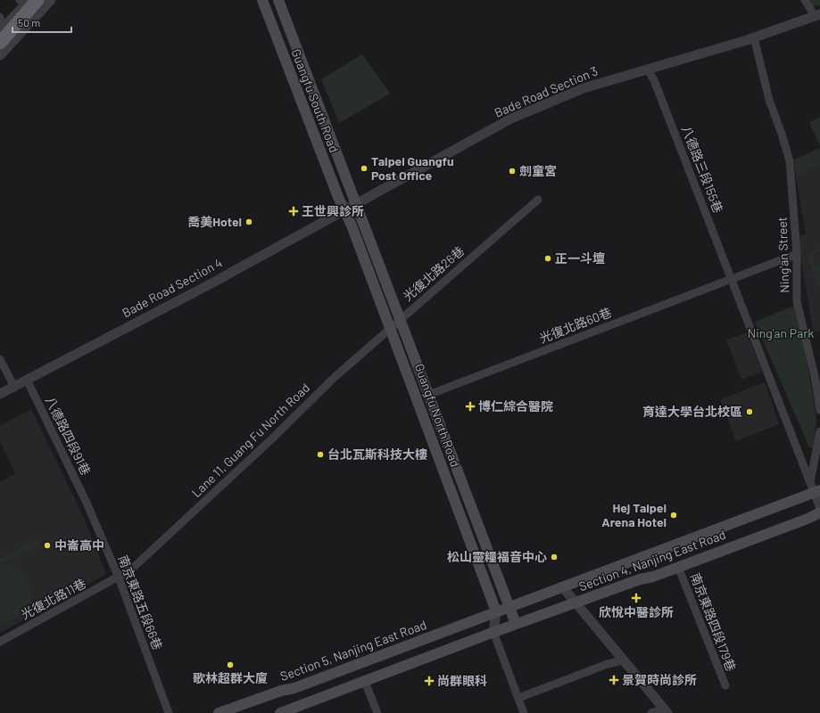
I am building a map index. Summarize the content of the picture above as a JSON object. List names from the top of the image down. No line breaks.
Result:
{"streets":{"main road":["Guangfu South Road","Guangfu North Road","Section 4, Nanjing East Road","Section 5, Nanjing East Road"],"street":["Bade Road Section 3","八德路三段155巷","Ning'an Street","光復北路26巷","Bade Road Section 4","光復北路60巷","八德路四段91巷","Lane 11, Guang Fu North Road","光復北路11巷","南京東路五段66巷","南京東路四段179巷"]},"crossings":[["Bade Road Section 3","Guangfu South Road"],["Bade Road Section 3","八德路三段155巷"],["Bade Road Section 3","Ning'an Street"],["Bade Road Section 3","Bade Road Section 4"],["Bade Road Section 3","Guangfu North Road"],["Guangfu South Road","Bade Road Section 4"],["Guangfu South Road","Guangfu North Road"],["八德路三段155巷","光復北路60巷"],["Ning'an Street","光復北路60巷"],["光復北路26巷","Guangfu North Road"],["光復北路26巷","Lane 11, Guang Fu North Road"],["Bade Road Section 4","Guangfu North Road"],["Bade Road Section 4","八德路四段91巷"],["光復北路60巷","Guangfu North Road"],["Guangfu North Road","Lane 11, Guang Fu North Road"],["Guangfu North Road","Section 4, Nanjing East Road"],["Guangfu North Road","Section 5, Nanjing East Road"],["八德路四段91巷","南京東路五段66巷"],["Lane 11, Guang Fu North Road","光復北路11巷"],["Lane 11, Guang Fu North Road","南京東路五段66巷"],["Section 4, Nanjing East Road","南京東路四段179巷"],["Section 4, Nanjing East Road","Section 5, Nanjing East Road"],["光復北路11巷","南京東路五段66巷"]],"parks":["Ning'an Park"],"places":{"other":["Taipei Guangfu Post Office","劍童宮","喬美Hotel","正一斗壇","育達大學台北校區","台北瓦斯科技大樓","Hej Taipei Arena Hotel","中崙高中","松山靈糧福音中心","歌林超群大廈"],"health":["王世興診所","博仁綜合醫院","欣悅中醫診所","景賀時尚診所","尚群眼科"]},"scale_bar":"50 m"}
